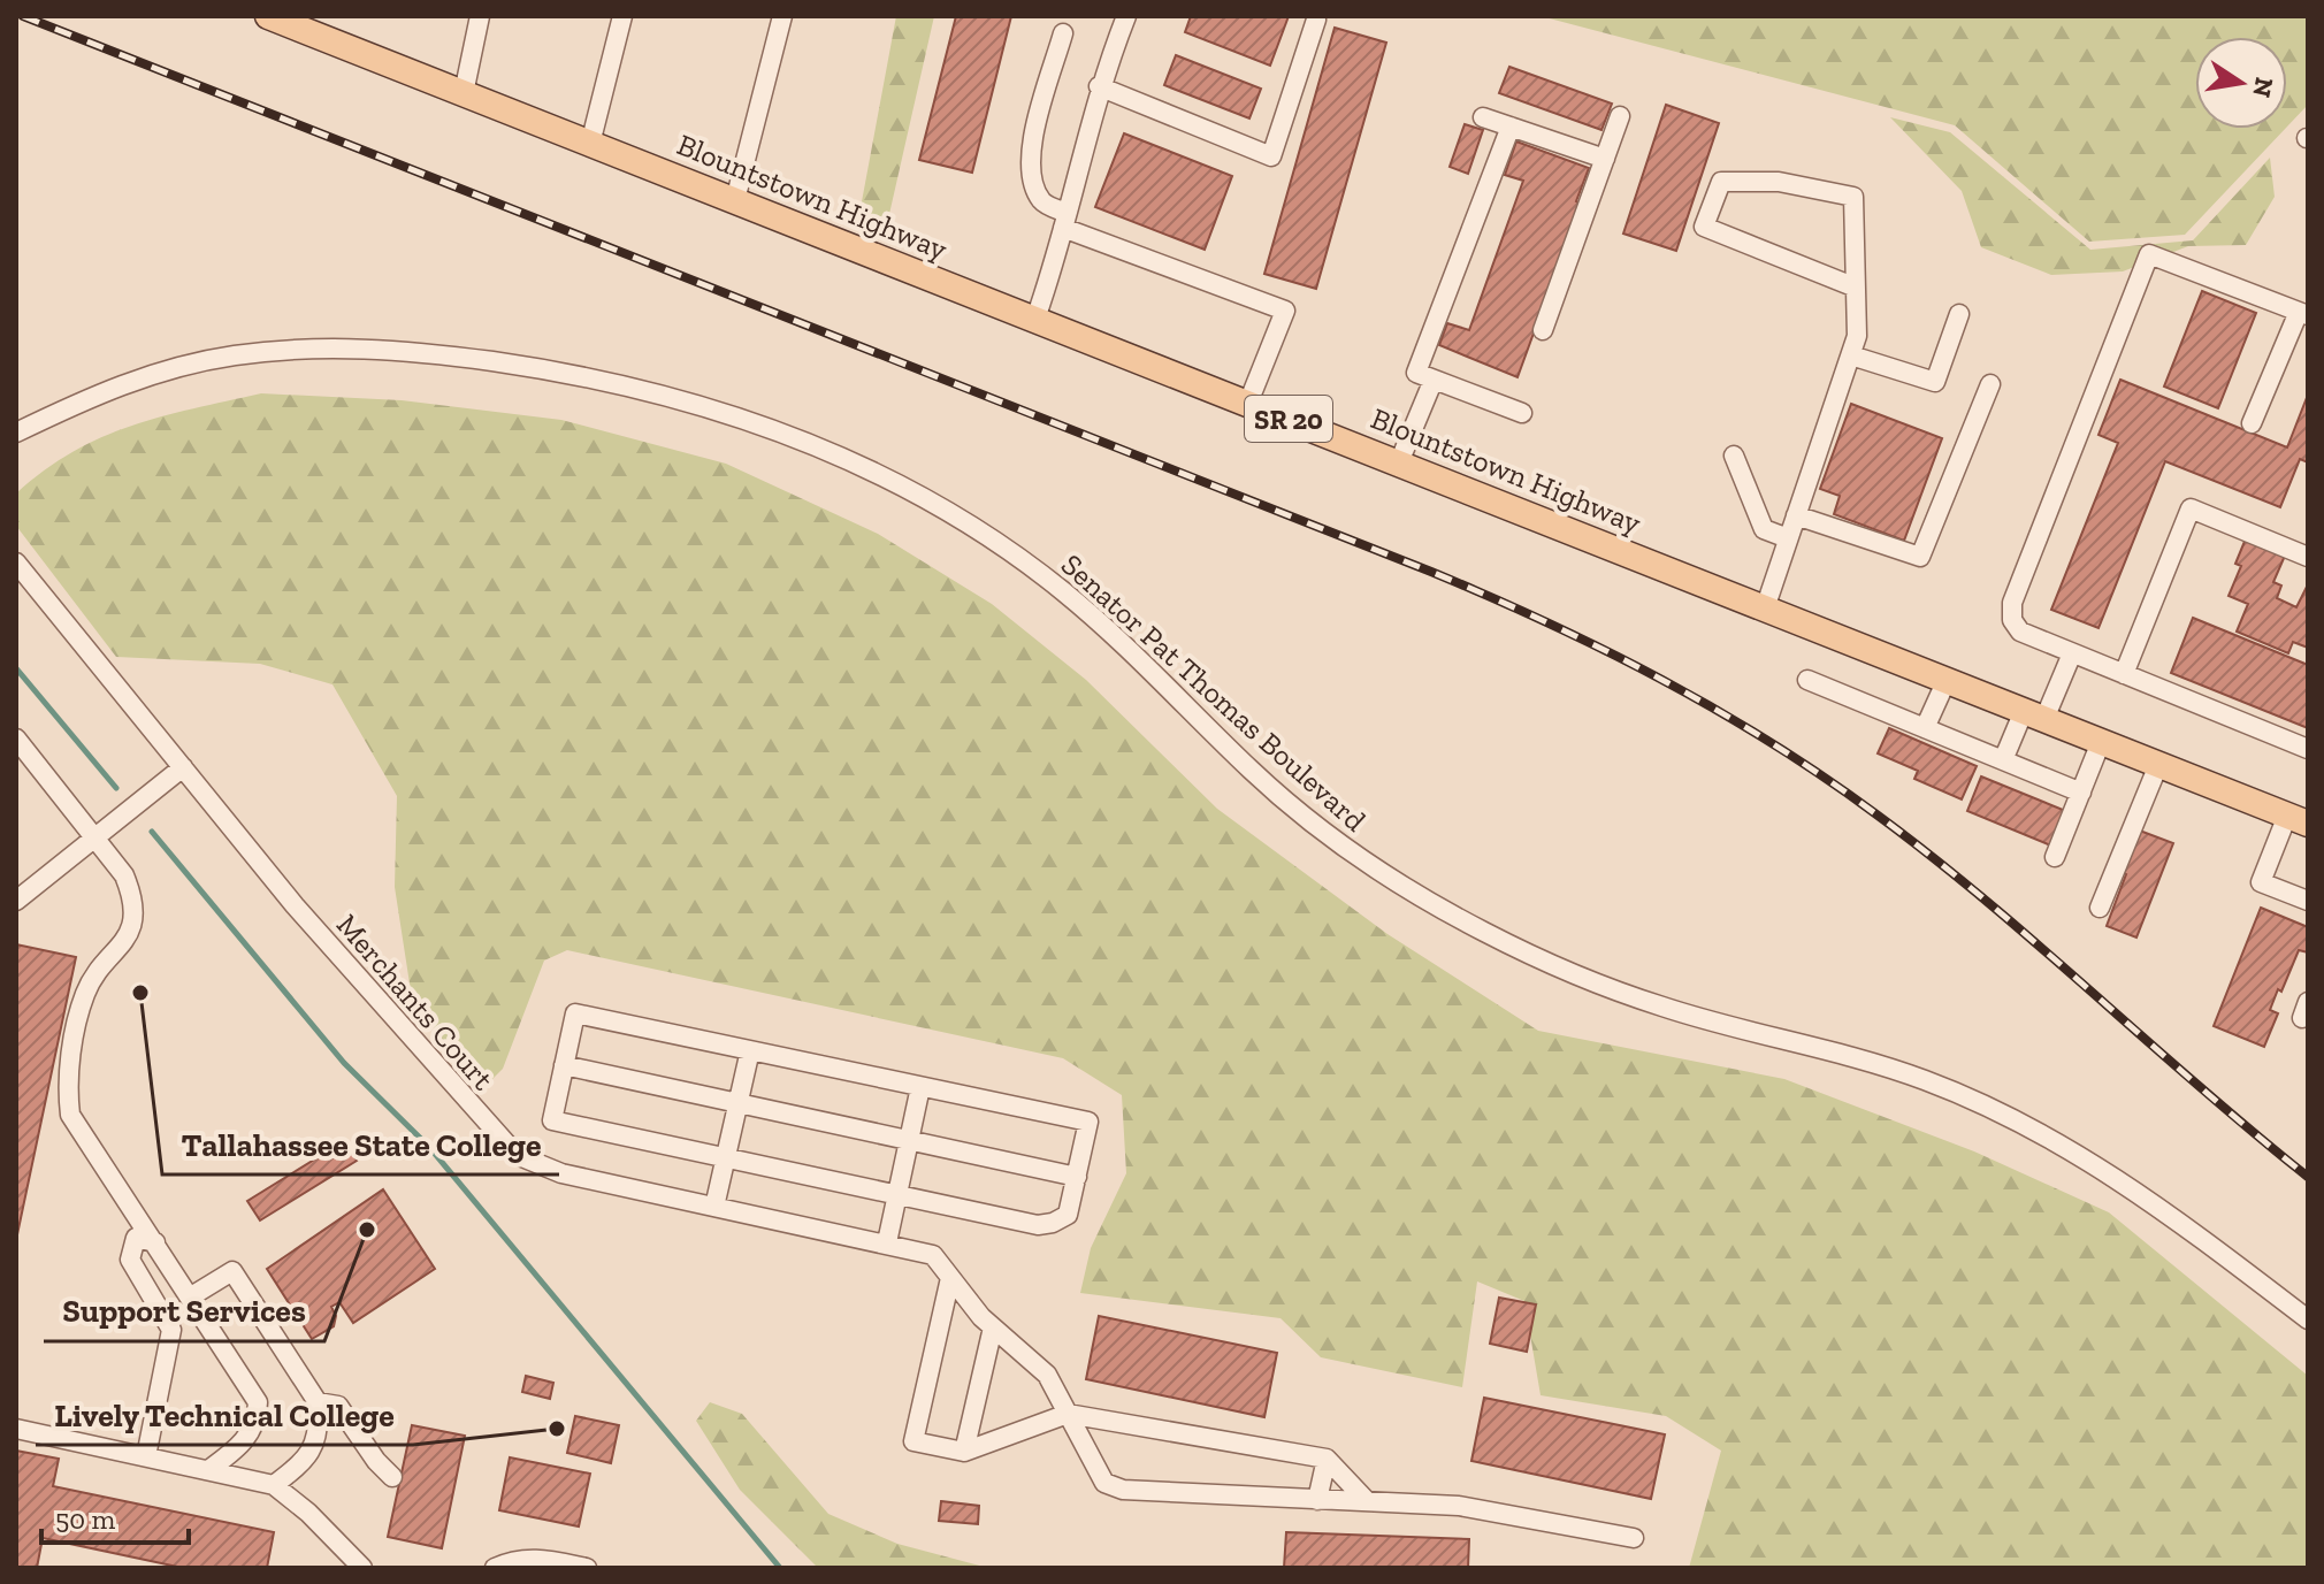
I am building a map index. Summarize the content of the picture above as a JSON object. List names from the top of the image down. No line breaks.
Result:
{"streets":{"main road":["Blountstown Highway","SR 20"],"street":["Senator Pat Thomas Boulevard","Merchants Court"]},"places":["Tallahassee State College","Support Services","Lively Technical College"],"scale_bar":"50 m","north":"right"}
